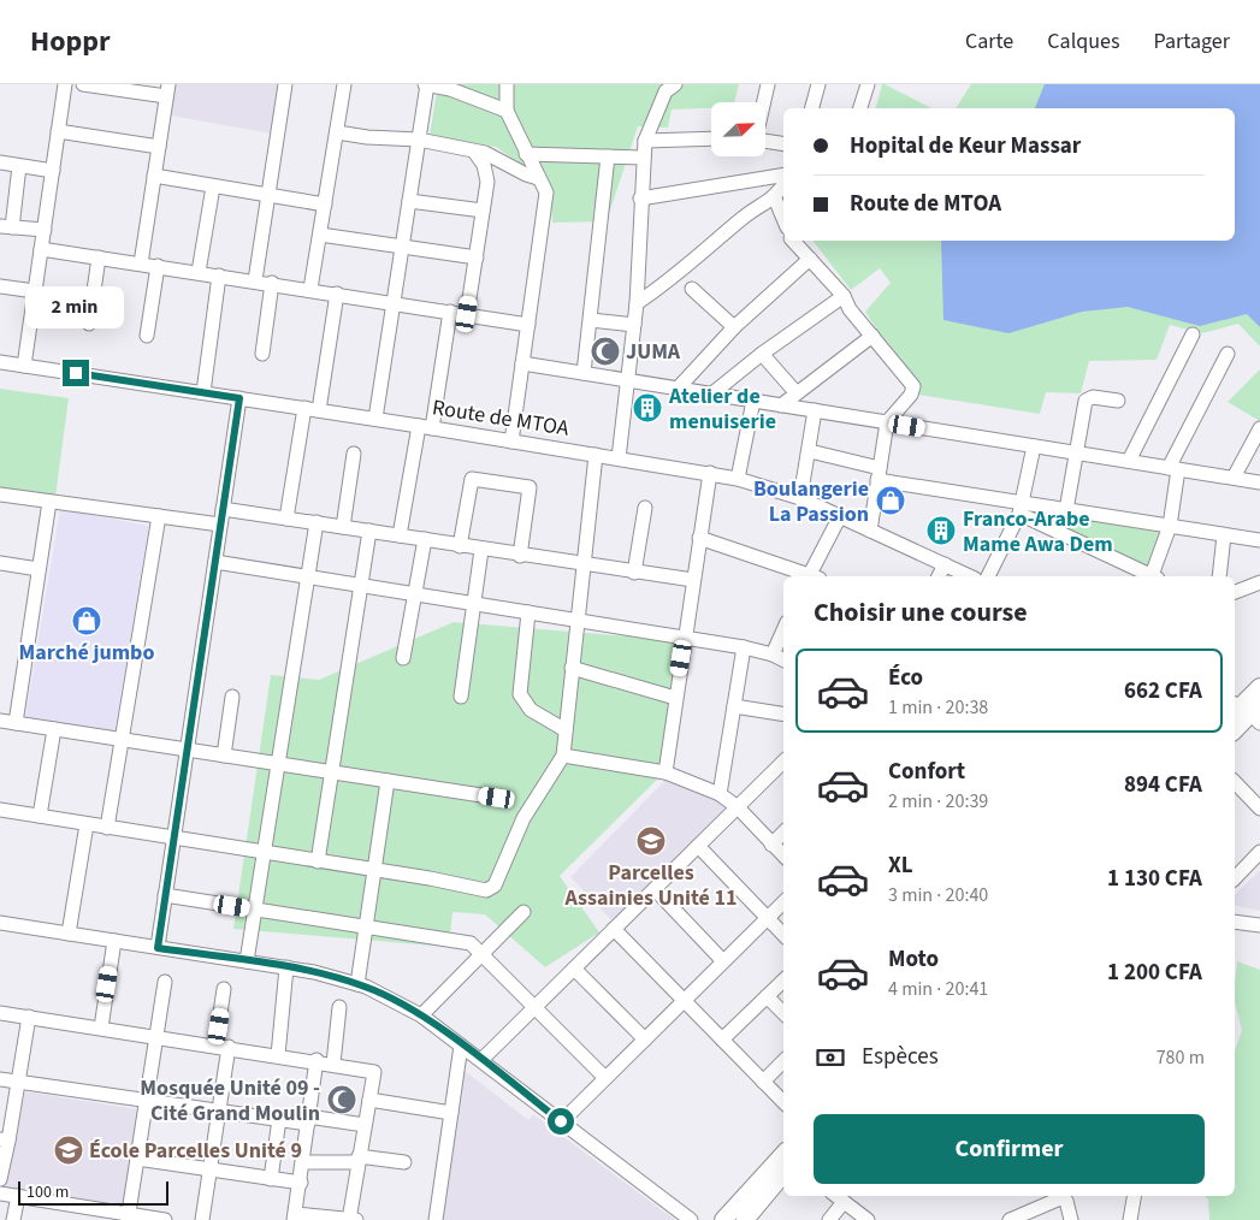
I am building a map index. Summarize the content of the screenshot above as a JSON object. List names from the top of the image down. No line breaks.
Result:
{"streets":{"street":["Route de MTOA"]},"places":{"mosque":["JUMA","Mosquée Unité 09 - Cité Grand Moulin"],"building":["Atelier de menuiserie","Franco-Arabe Mame Awa Dem"],"shop":["Boulangerie La Passion","Marché jumbo"],"school or university":["Parcelles Assainies Unité 11","École Parcelles Unité 9"]},"scale_bar":"100 m","north":"top right","page":{"header":"Hoppr","nav":["Carte","Calques","Partager"],"banner":["Hopital de Keur Massar","Route de MTOA"],"bubble":"2 min","heading":"Choisir une course","list":[{"name":"Éco","note":"1 min · 20:38","value":"662 CFA"},{"name":"Confort","note":"2 min · 20:39","value":"894 CFA"},{"name":"XL","note":"3 min · 20:40","value":"1 130 CFA"},{"name":"Moto","note":"4 min · 20:41","value":"1 200 CFA"}],"pay":["Espèces","780 m"],"buttons":"Confirmer","scale":"100 m"}}
